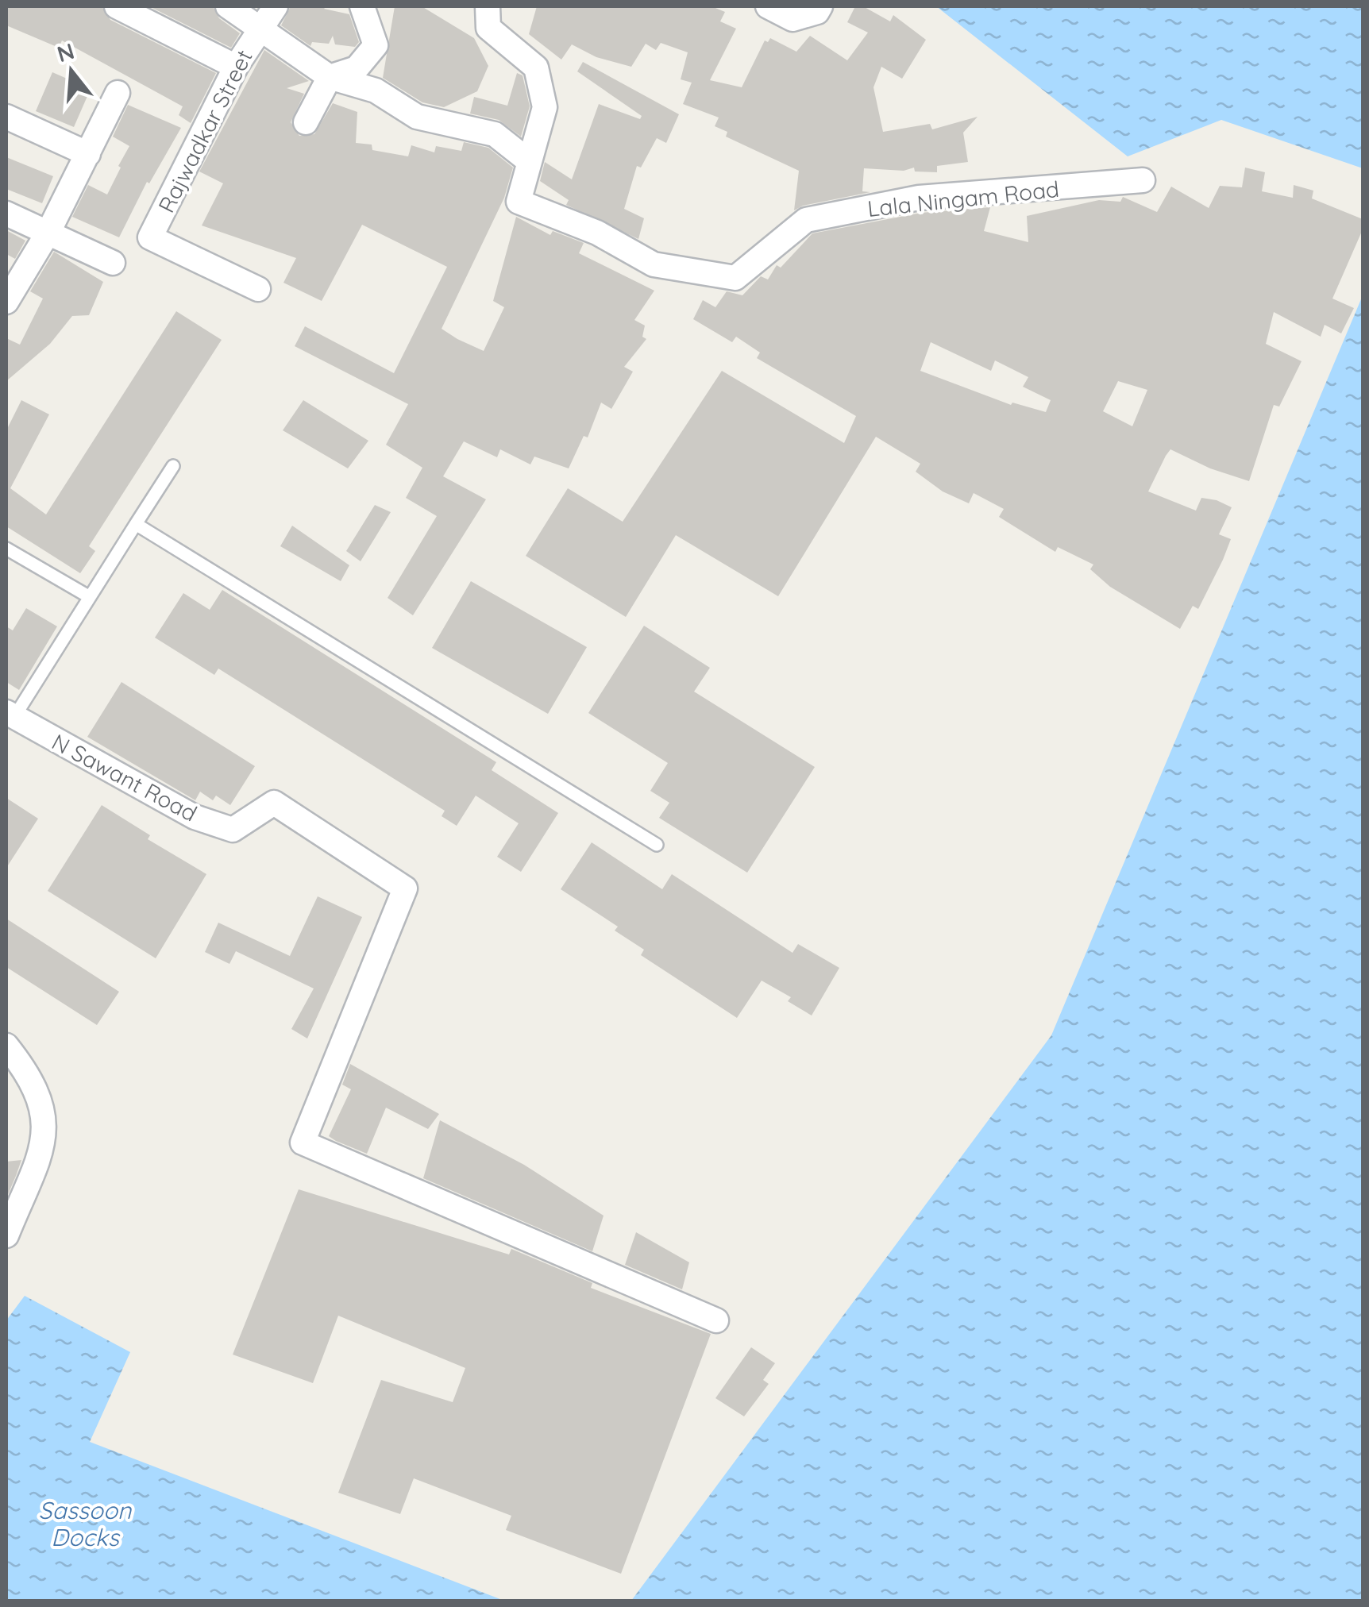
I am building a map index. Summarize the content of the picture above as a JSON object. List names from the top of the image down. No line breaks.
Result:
{"streets":{"street":["Rajwadkar Street","Lala Ningam Road","N Sawant Road"]},"water":["Sassoon Docks"],"north":"top"}
